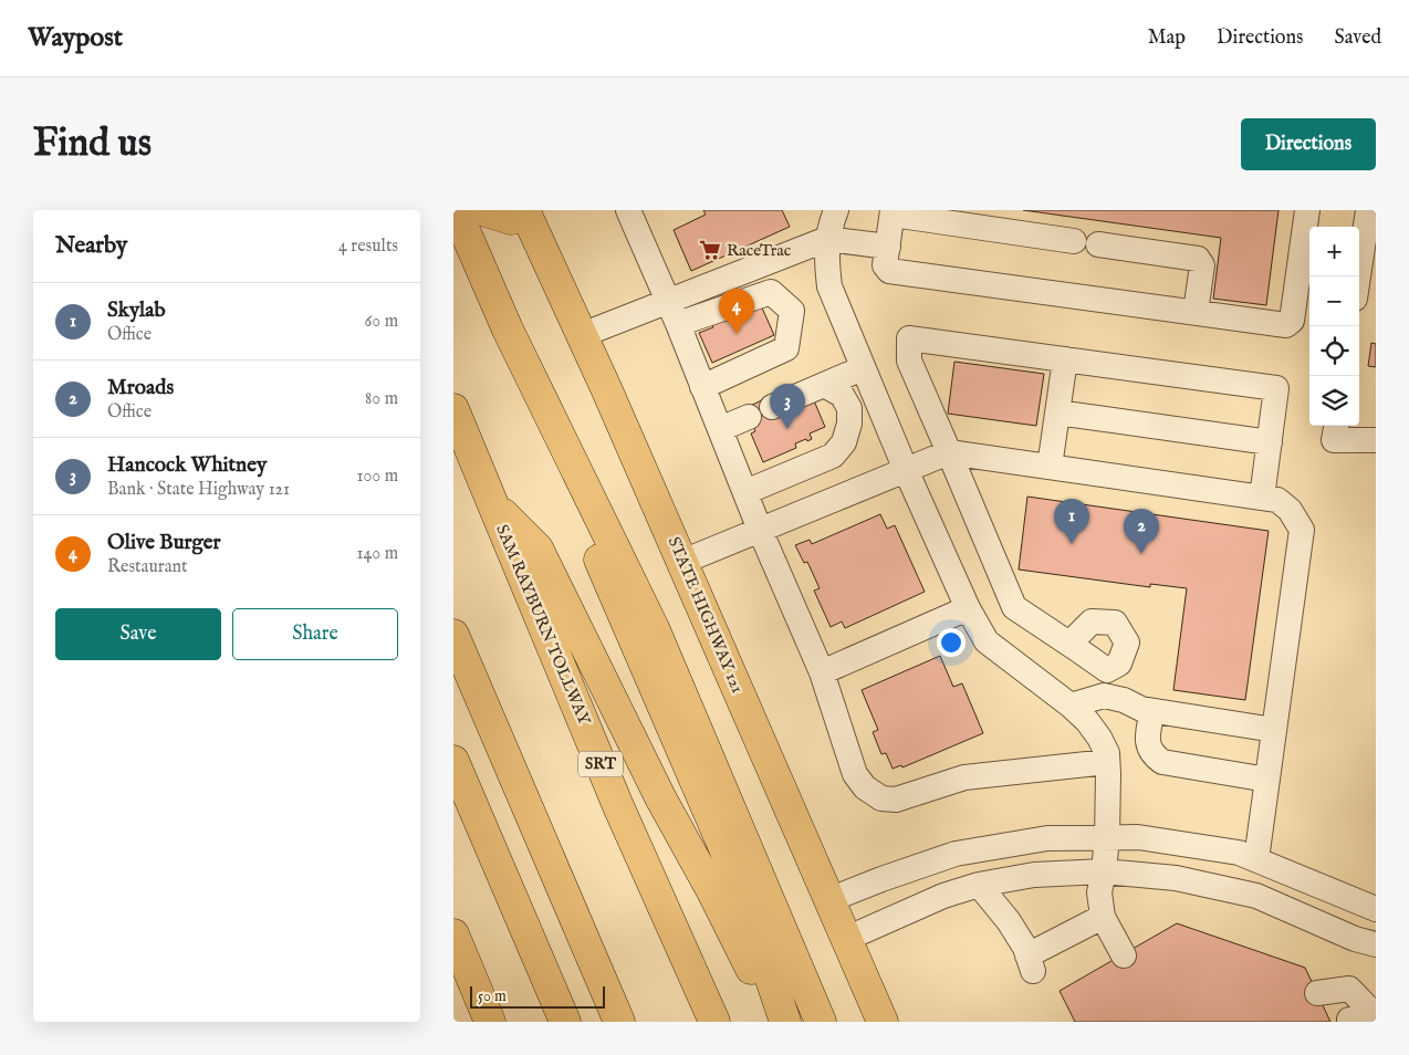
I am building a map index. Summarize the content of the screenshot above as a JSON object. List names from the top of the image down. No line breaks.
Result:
{"streets":{"main road":["STATE HIGHWAY 121","SAM RAYBURN TOLLWAY","SRT"]},"places":{"supermarket":["RaceTrac"]},"scale_bar":"50 m","page":{"header":"Waypost","nav":["Map","Directions","Saved"],"buttons":["Directions",["Save","Share"]],"title":"Find us","heading":["Nearby","4 results"],"map_buttons":["+","−"],"list":[{"mark":"1","name":"Skylab","note":"Office","value":"60 m"},{"mark":"2","name":"Mroads","note":"Office","value":"80 m"},{"mark":"3","name":"Hancock Whitney","note":"Bank · State Highway 121","value":"100 m"},{"mark":"4","name":"Olive Burger","note":"Restaurant","value":"140 m"}],"pins":["4","3","1","2"],"scale":"50 m"}}
